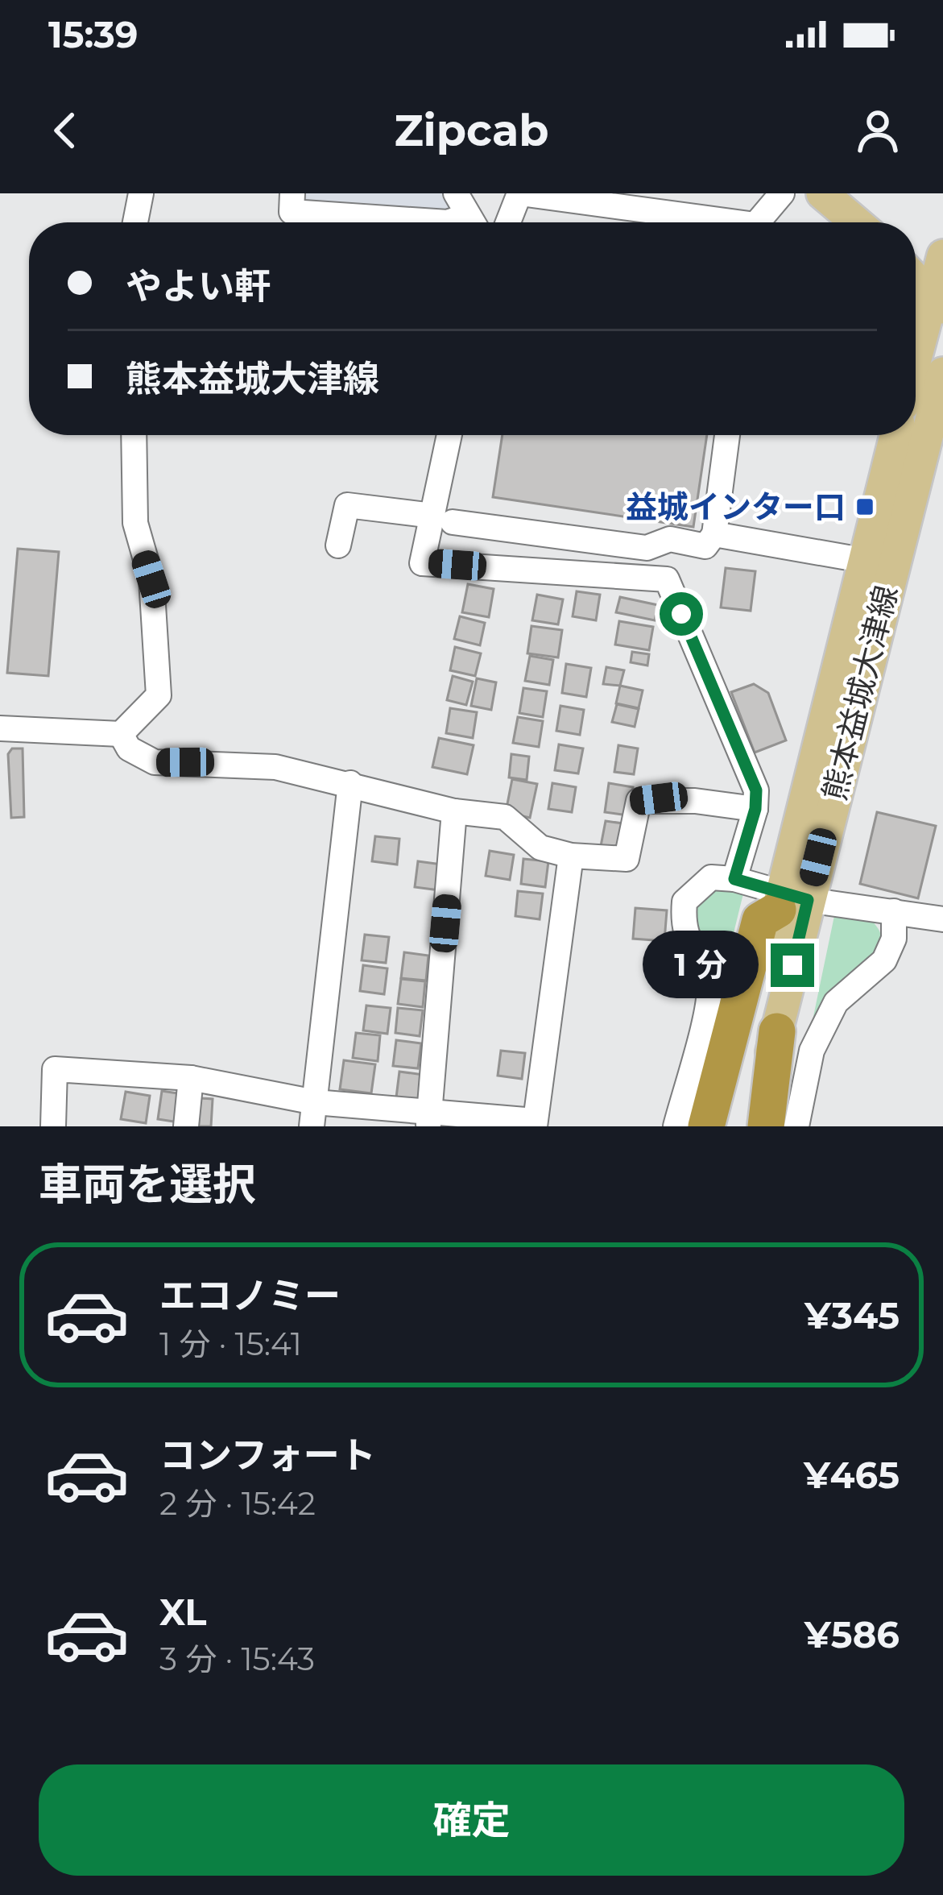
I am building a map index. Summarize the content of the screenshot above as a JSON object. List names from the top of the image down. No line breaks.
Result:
{"streets":{"main road":["熊本益城大津線"]},"places":{"transit":["益城インター口"]},"page":{"status":"15:39","header":"Zipcab","banner":["やよい軒","熊本益城大津線"],"bubble":"1 分","heading":"車両を選択","list":[{"name":"エコノミー","note":"1 分 · 15:41","value":"¥345"},{"name":"コンフォート","note":"2 分 · 15:42","value":"¥465"},{"name":"XL","note":"3 分 · 15:43","value":"¥586"}],"buttons":"確定"}}
